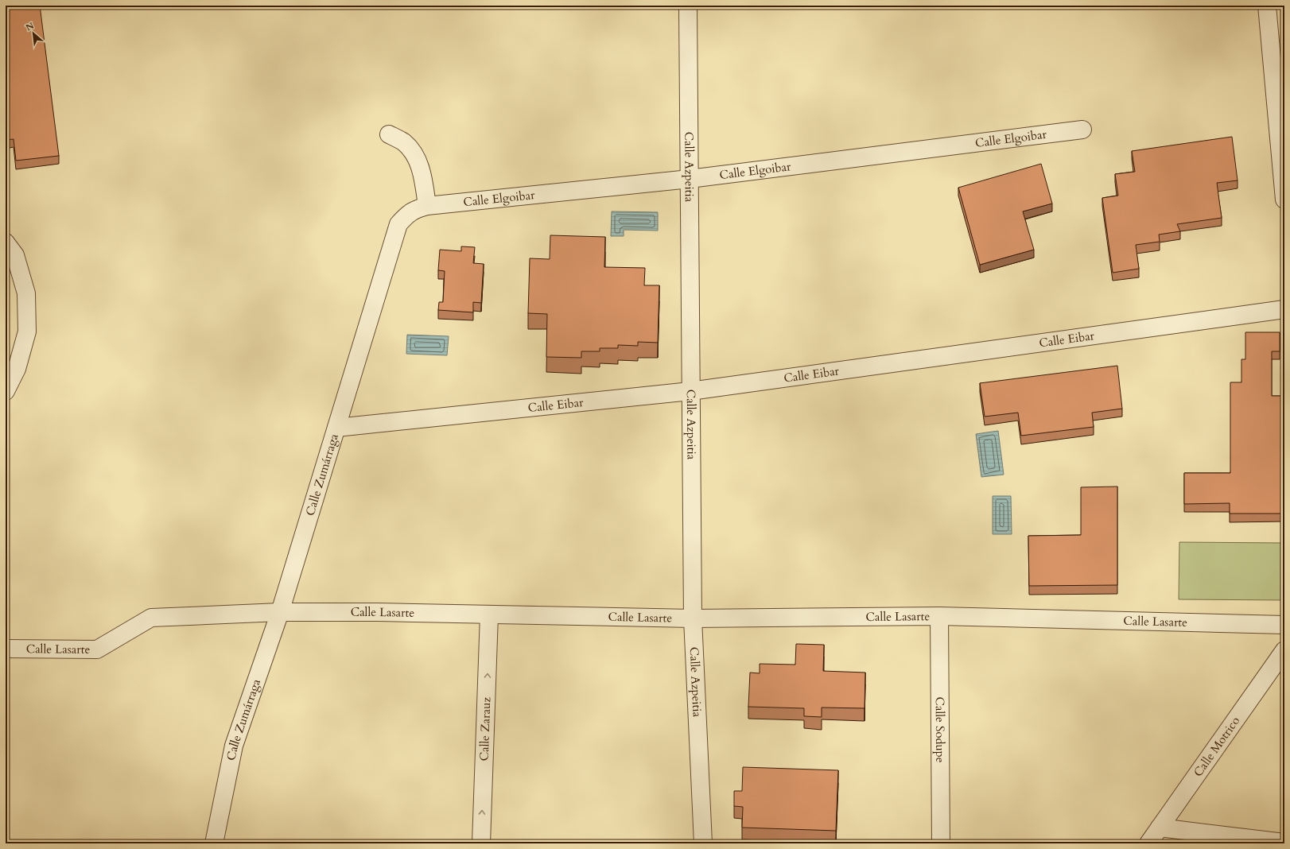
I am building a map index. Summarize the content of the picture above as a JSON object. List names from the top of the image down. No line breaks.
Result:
{"streets":{"street":["Calle Elgoibar","Calle Azpeitia","Calle Eibar","Calle Zumárraga","Calle Lasarte","Calle Zarauz","Calle Sodupe","Calle Motrico"]},"crossings":[["Calle Elgoibar","Calle Azpeitia"],["Calle Elgoibar","Calle Zumárraga"],["Calle Azpeitia","Calle Eibar"],["Calle Azpeitia","Calle Lasarte"],["Calle Eibar","Calle Zumárraga"],["Calle Zumárraga","Calle Lasarte"],["Calle Lasarte","Calle Zarauz"],["Calle Lasarte","Calle Sodupe"]],"one_way":["Calle Zarauz"],"north":"top left"}
